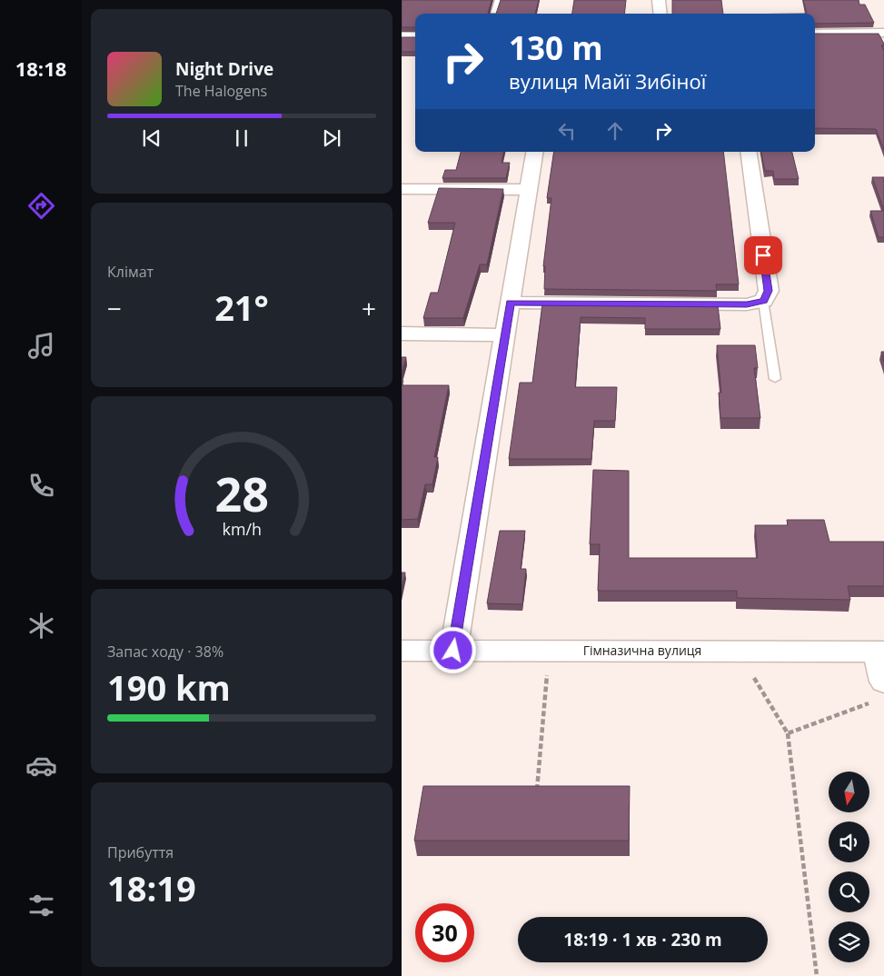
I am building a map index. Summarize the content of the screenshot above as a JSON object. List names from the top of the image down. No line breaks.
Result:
{"streets":{"street":["Гімназична вулиця"]},"north":"bottom","page":{"tabs":"18:18","turn":["130 m","вулиця Майї Зибіної"],"song":["Night Drive","The Halogens"],"tile":["Клімат",["Запас ходу · 38%","190 km"],["Прибуття","18:19"]],"heat":["−","21°","+"],"limit":"30","trip":"18:19 · 1 хв · 230 m","gauge":["28","km/h"]}}
